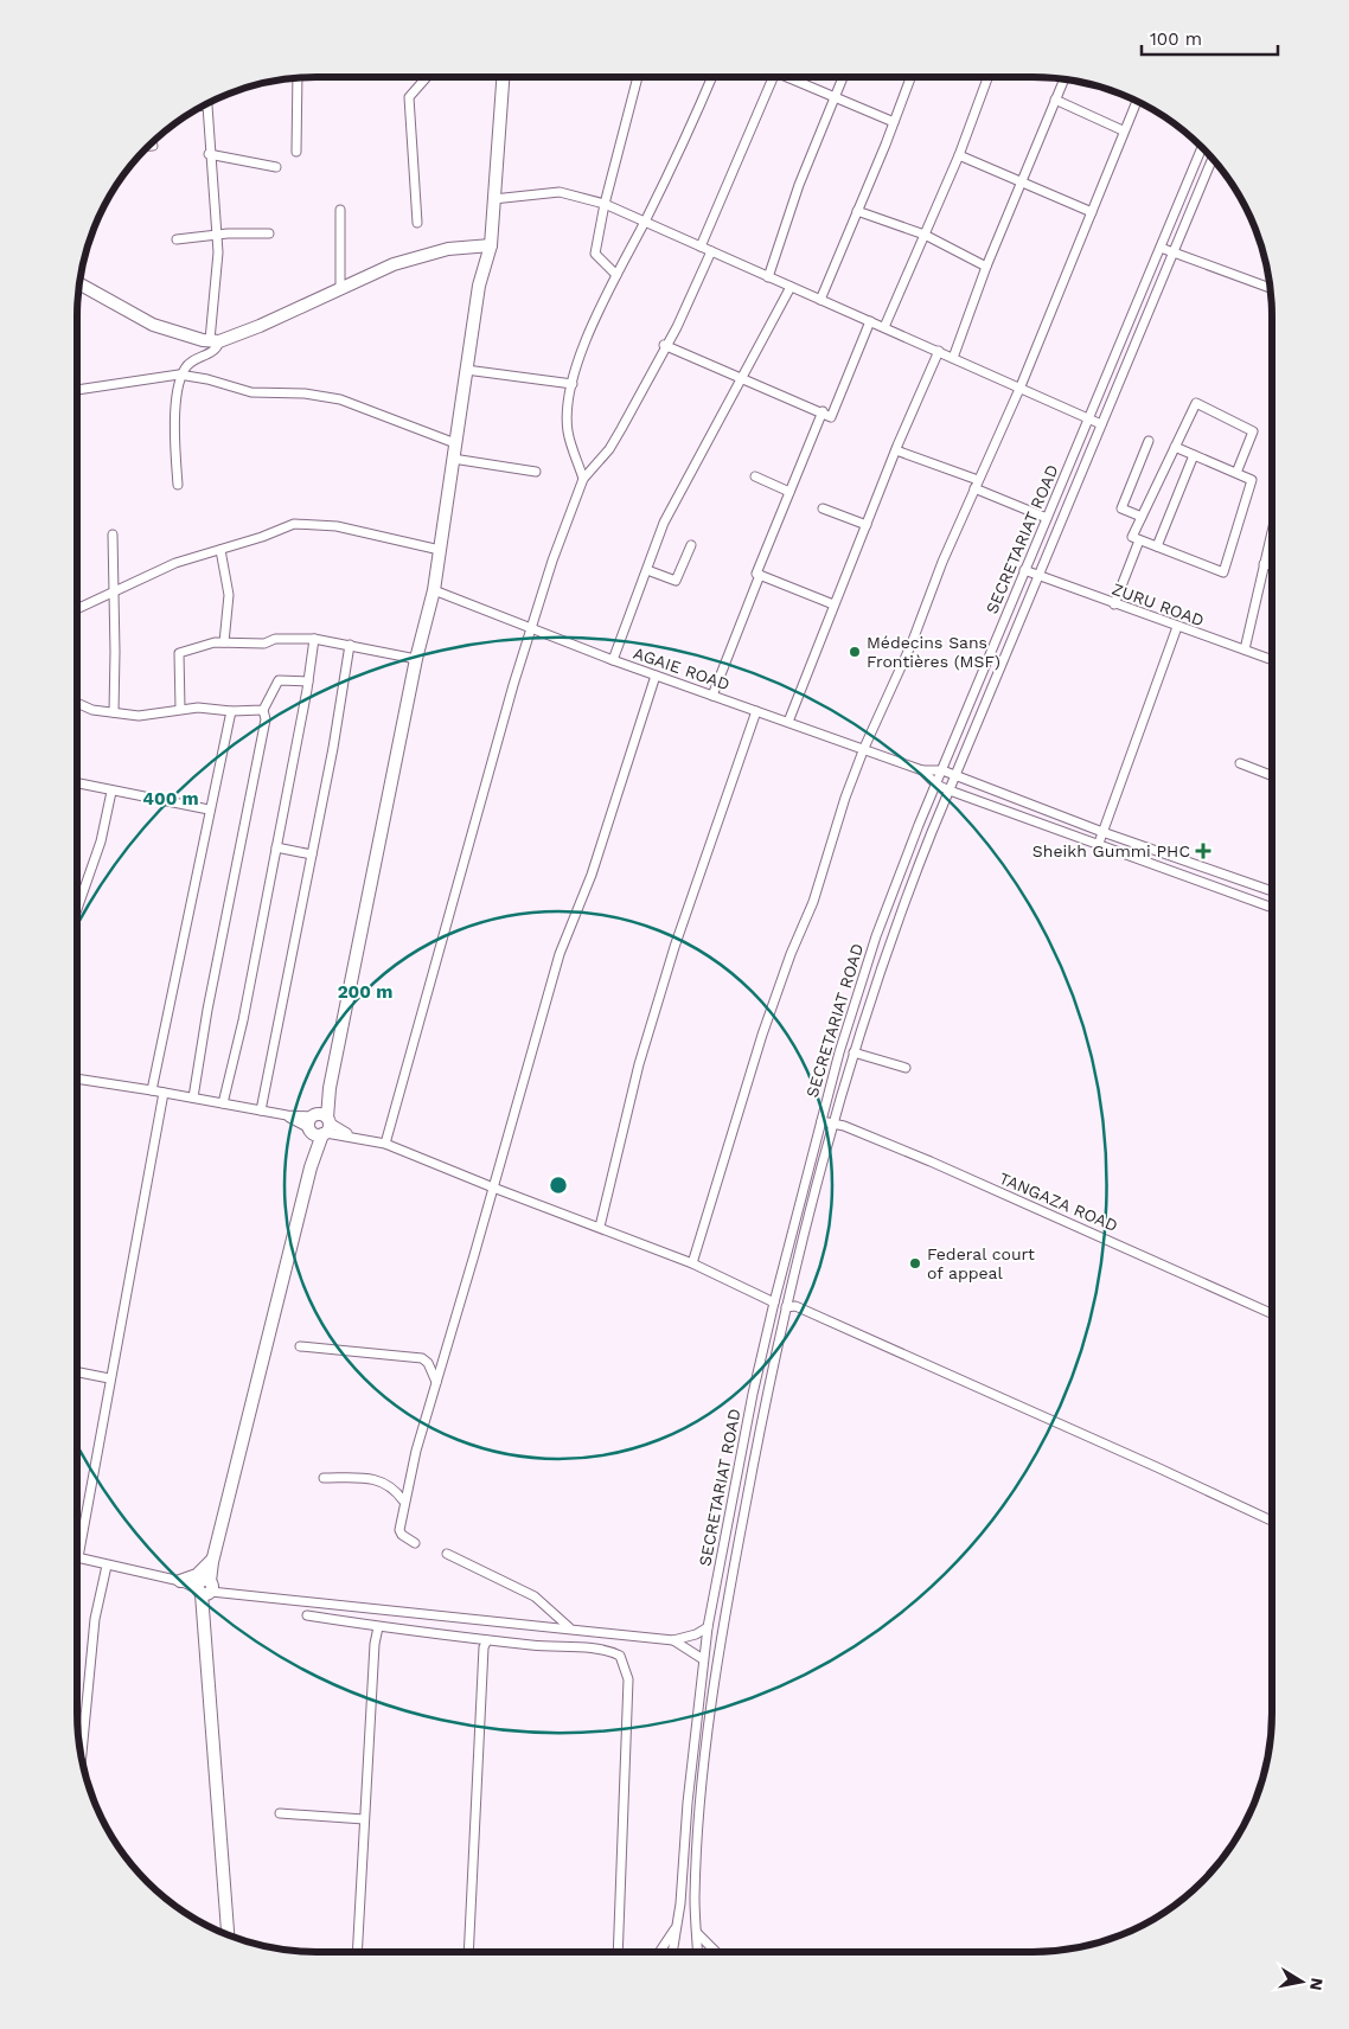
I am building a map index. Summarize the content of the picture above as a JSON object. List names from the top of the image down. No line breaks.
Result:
{"streets":{"street":["SECRETARIAT ROAD","ZURU ROAD","AGAIE ROAD","TANGAZA ROAD"]},"crossings":[["SECRETARIAT ROAD","ZURU ROAD"],["SECRETARIAT ROAD","TANGAZA ROAD"]],"places":{"other":["Médecins Sans Frontières (MSF)","Federal court of appeal"],"health":["Sheikh Gummi PHC"]},"scale_bar":"100 m","north":"right","rings":["400 m","200 m"]}
